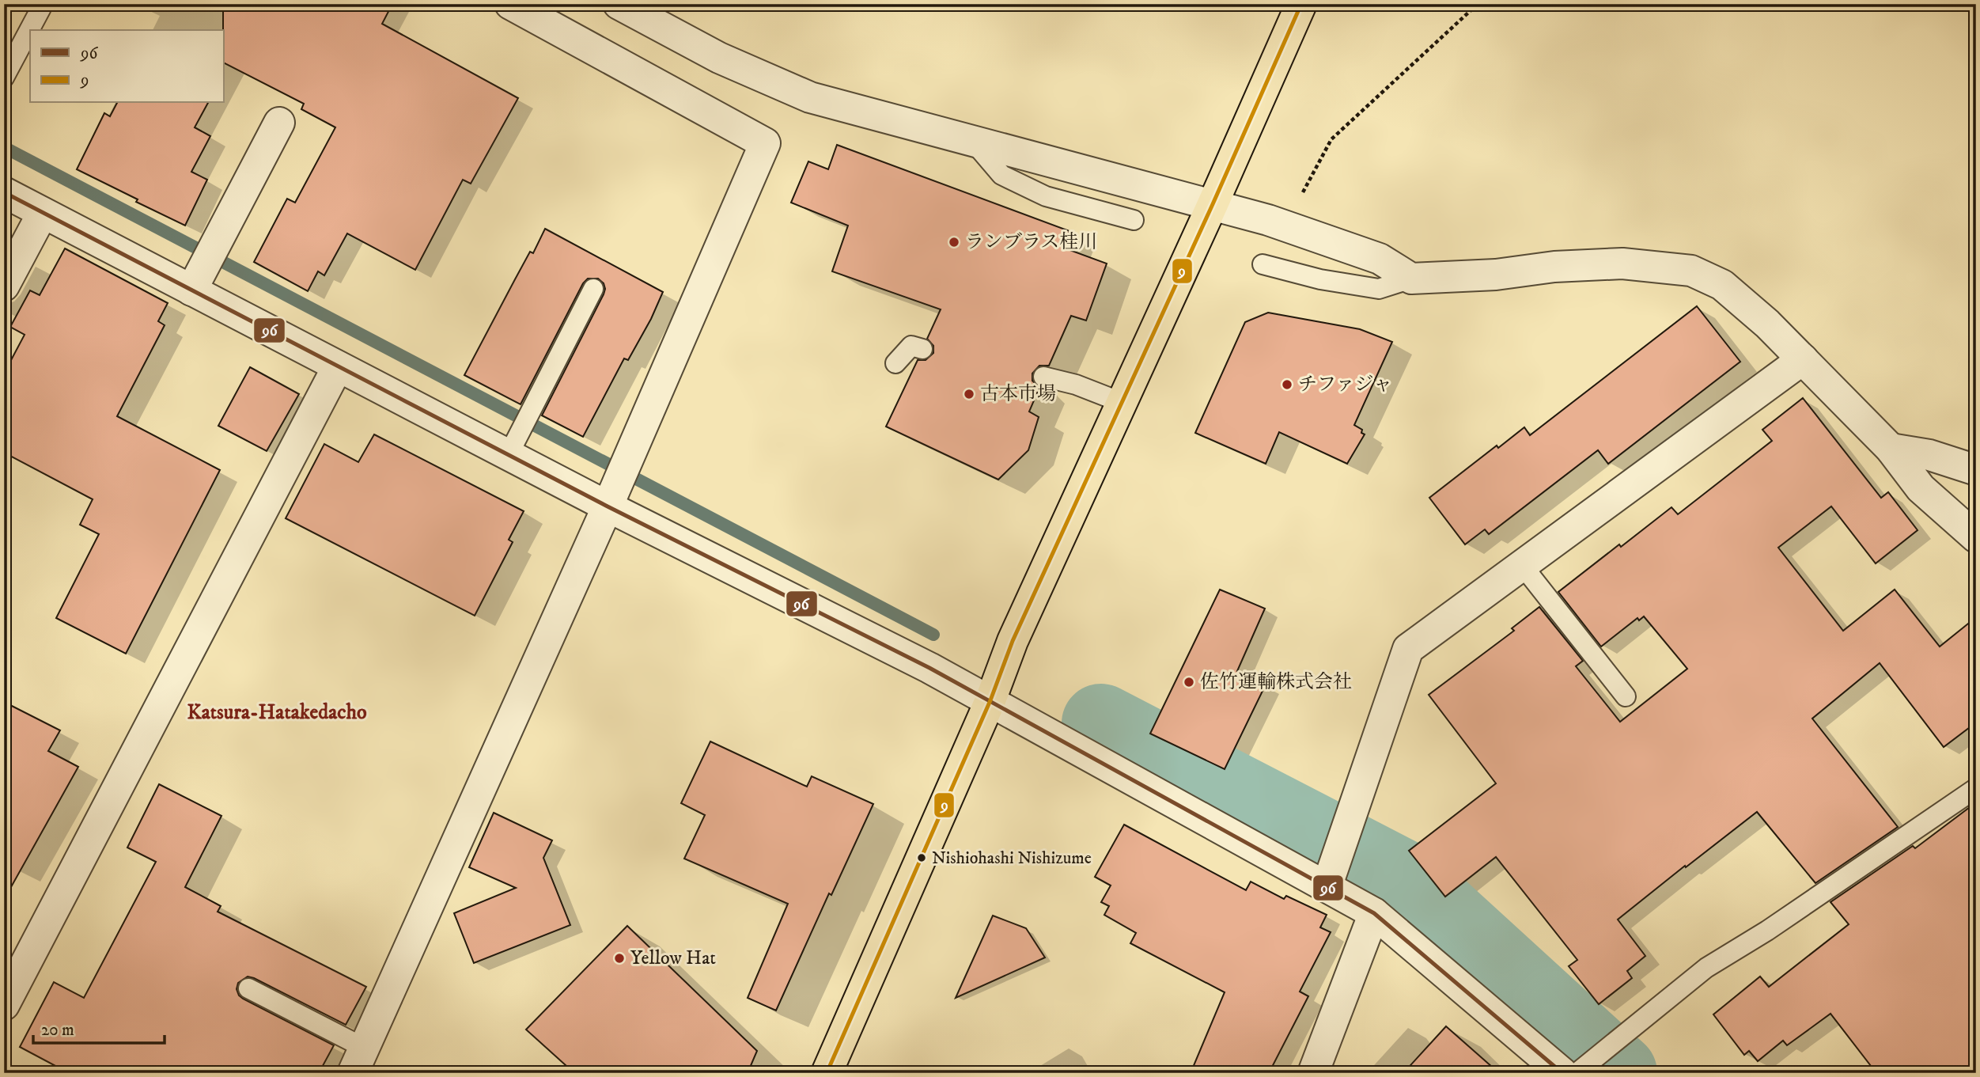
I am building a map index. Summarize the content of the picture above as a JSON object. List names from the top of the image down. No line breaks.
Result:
{"districts":["Katsura-Hatakedacho"],"places":["ランブラス桂川","チファジャ","古本市場","佐竹運輸株式会社","Nishiohashi Nishizume","Yellow Hat"],"lines":["transit line 9","transit line 96"],"legend":["96","9"],"scale_bar":"20 m"}
